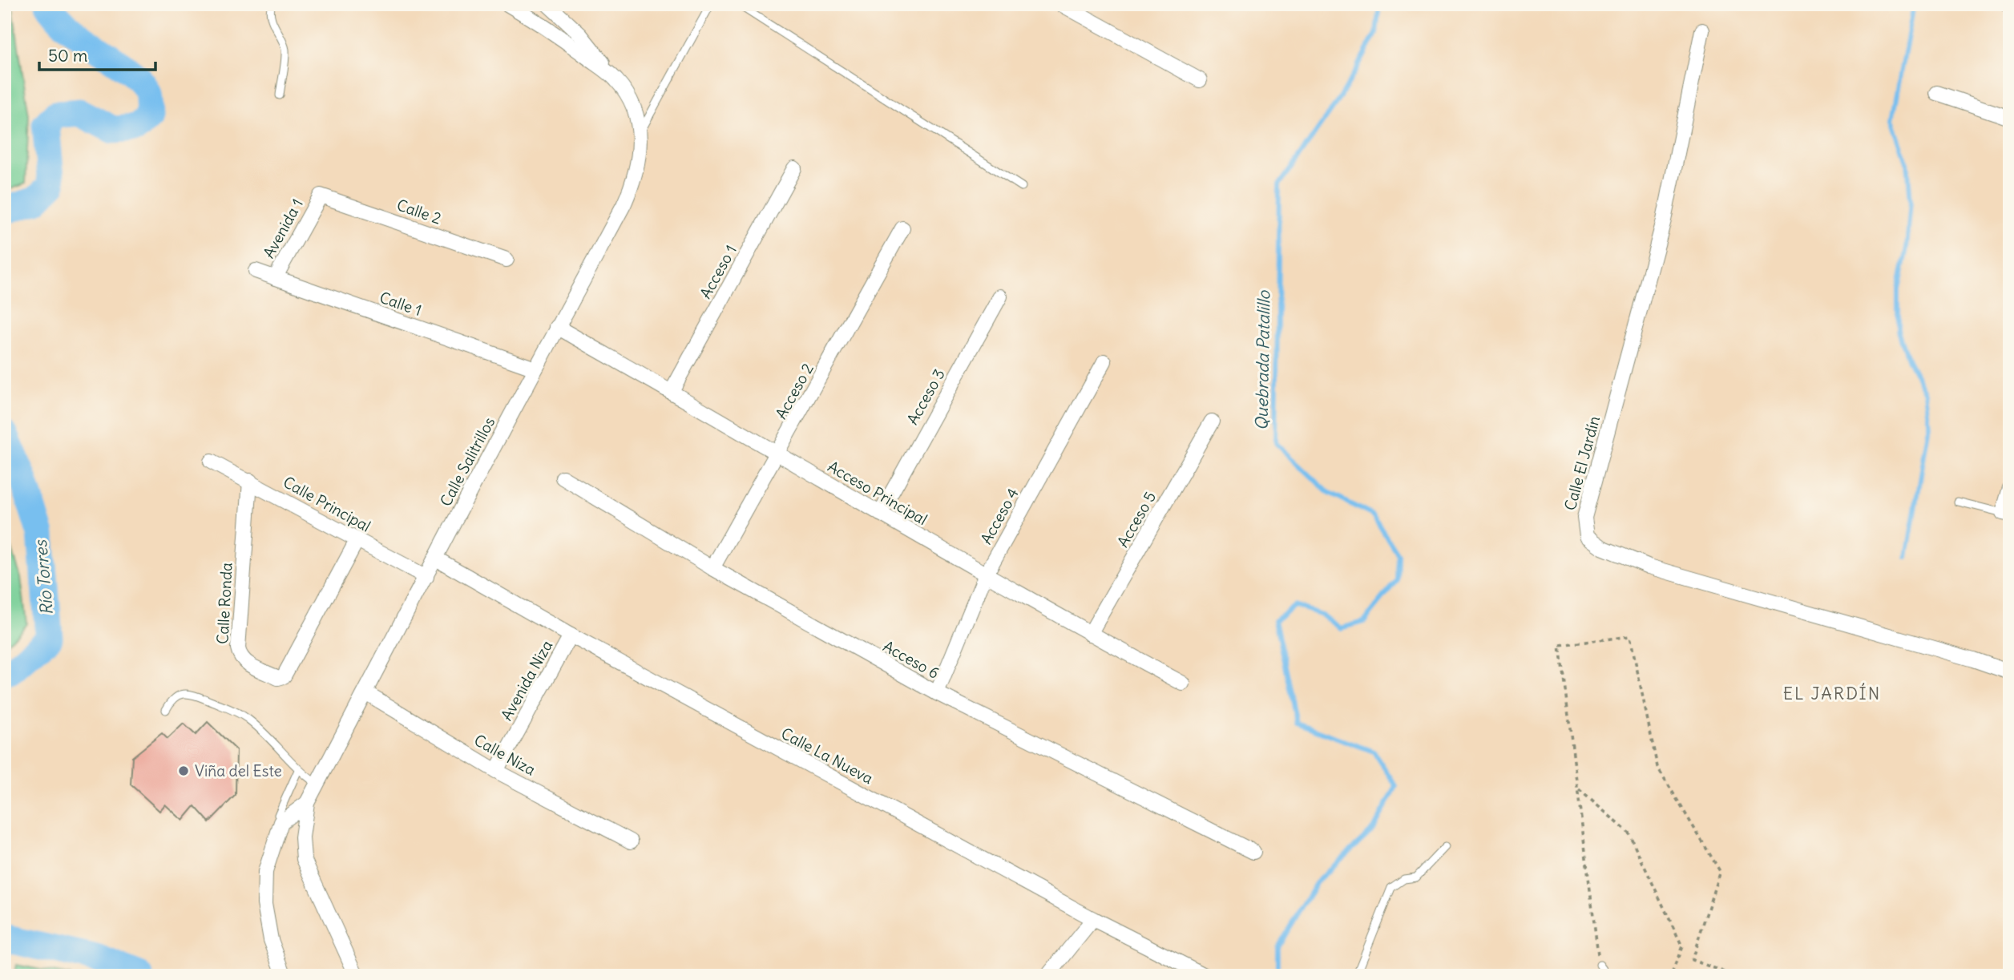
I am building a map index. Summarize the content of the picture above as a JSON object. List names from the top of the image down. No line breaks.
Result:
{"streets":{"street":["Calle 2","Avenida 1","Acceso 1","Calle 1","Acceso 2","Acceso 3","Calle Salitrillos","Calle El Jardín","Acceso Principal","Calle Principal","Acceso 4","Acceso 5","Calle Ronda","Acceso 6","Avenida Niza","Calle Niza","Calle La Nueva"]},"crossings":[["Calle 2","Avenida 1"],["Avenida 1","Calle 1"],["Acceso 1","Acceso Principal"],["Calle 1","Calle Salitrillos"],["Acceso 2","Acceso Principal"],["Acceso 2","Acceso 6"],["Acceso 3","Acceso Principal"],["Calle Salitrillos","Acceso Principal"],["Calle Salitrillos","Calle Principal"],["Calle Salitrillos","Calle Niza"],["Calle Salitrillos","Calle La Nueva"],["Acceso Principal","Acceso 4"],["Acceso Principal","Acceso 5"],["Calle Principal","Calle Ronda"],["Acceso 4","Acceso 6"],["Avenida Niza","Calle Niza"],["Avenida Niza","Calle La Nueva"]],"districts":["EL JARDÍN"],"water":["Quebrada Patalillo","Río Torres"],"places":["Viña del Este"],"scale_bar":"50 m"}
